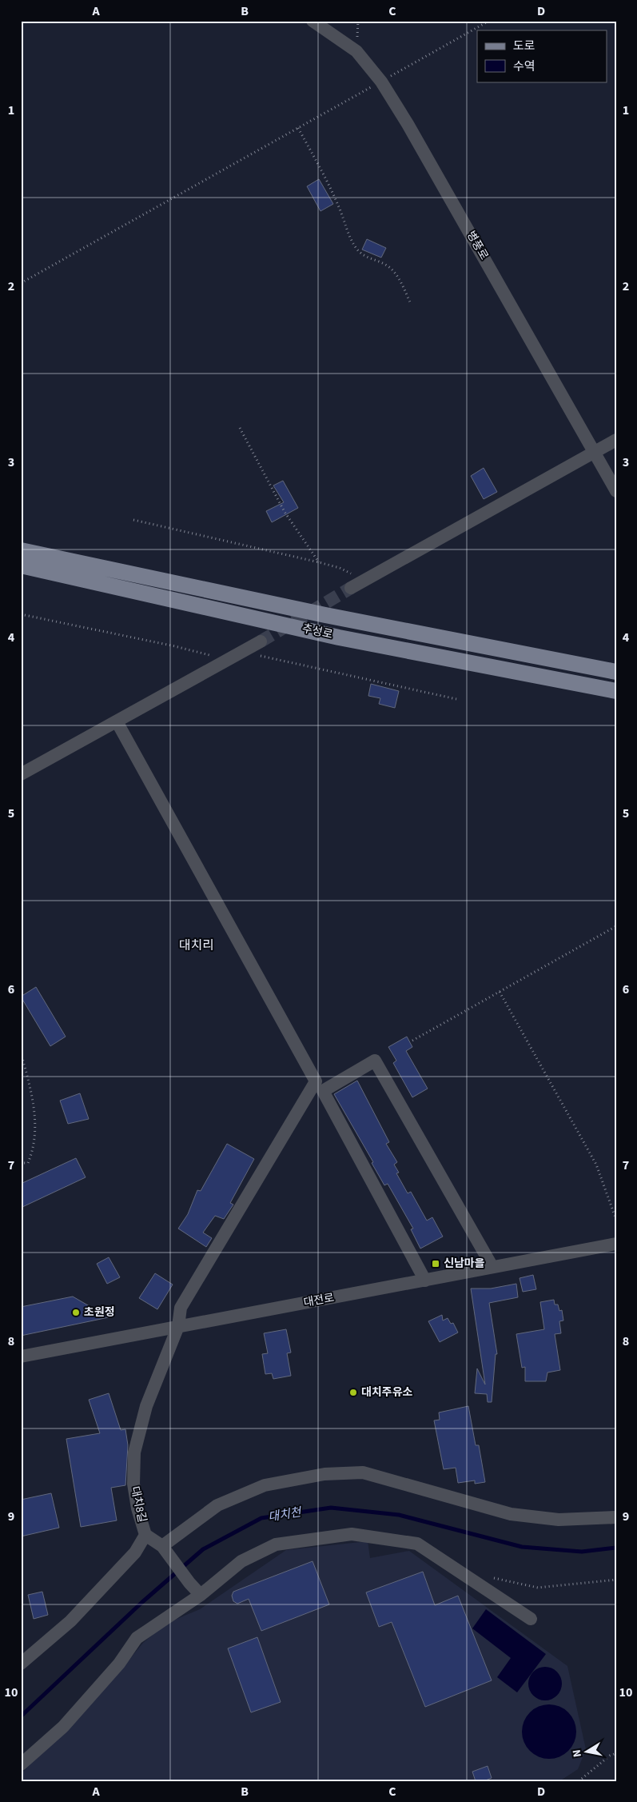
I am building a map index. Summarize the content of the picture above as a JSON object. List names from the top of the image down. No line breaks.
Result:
{"streets":{"main road":["추성로"],"street":["병풍로","대전로","대치8길"]},"crossings":[["대전로","대치8길"]],"districts":["대치리"],"water":["대치천"],"places":{"transit":["신남마을"],"other":["초원정","대치주유소"]},"legend":["도로","수역"],"north":"left","grid":{"columns":["A","B","C","D"],"rows":["1","2","3","4","5","6","7","8","9","10"]}}
